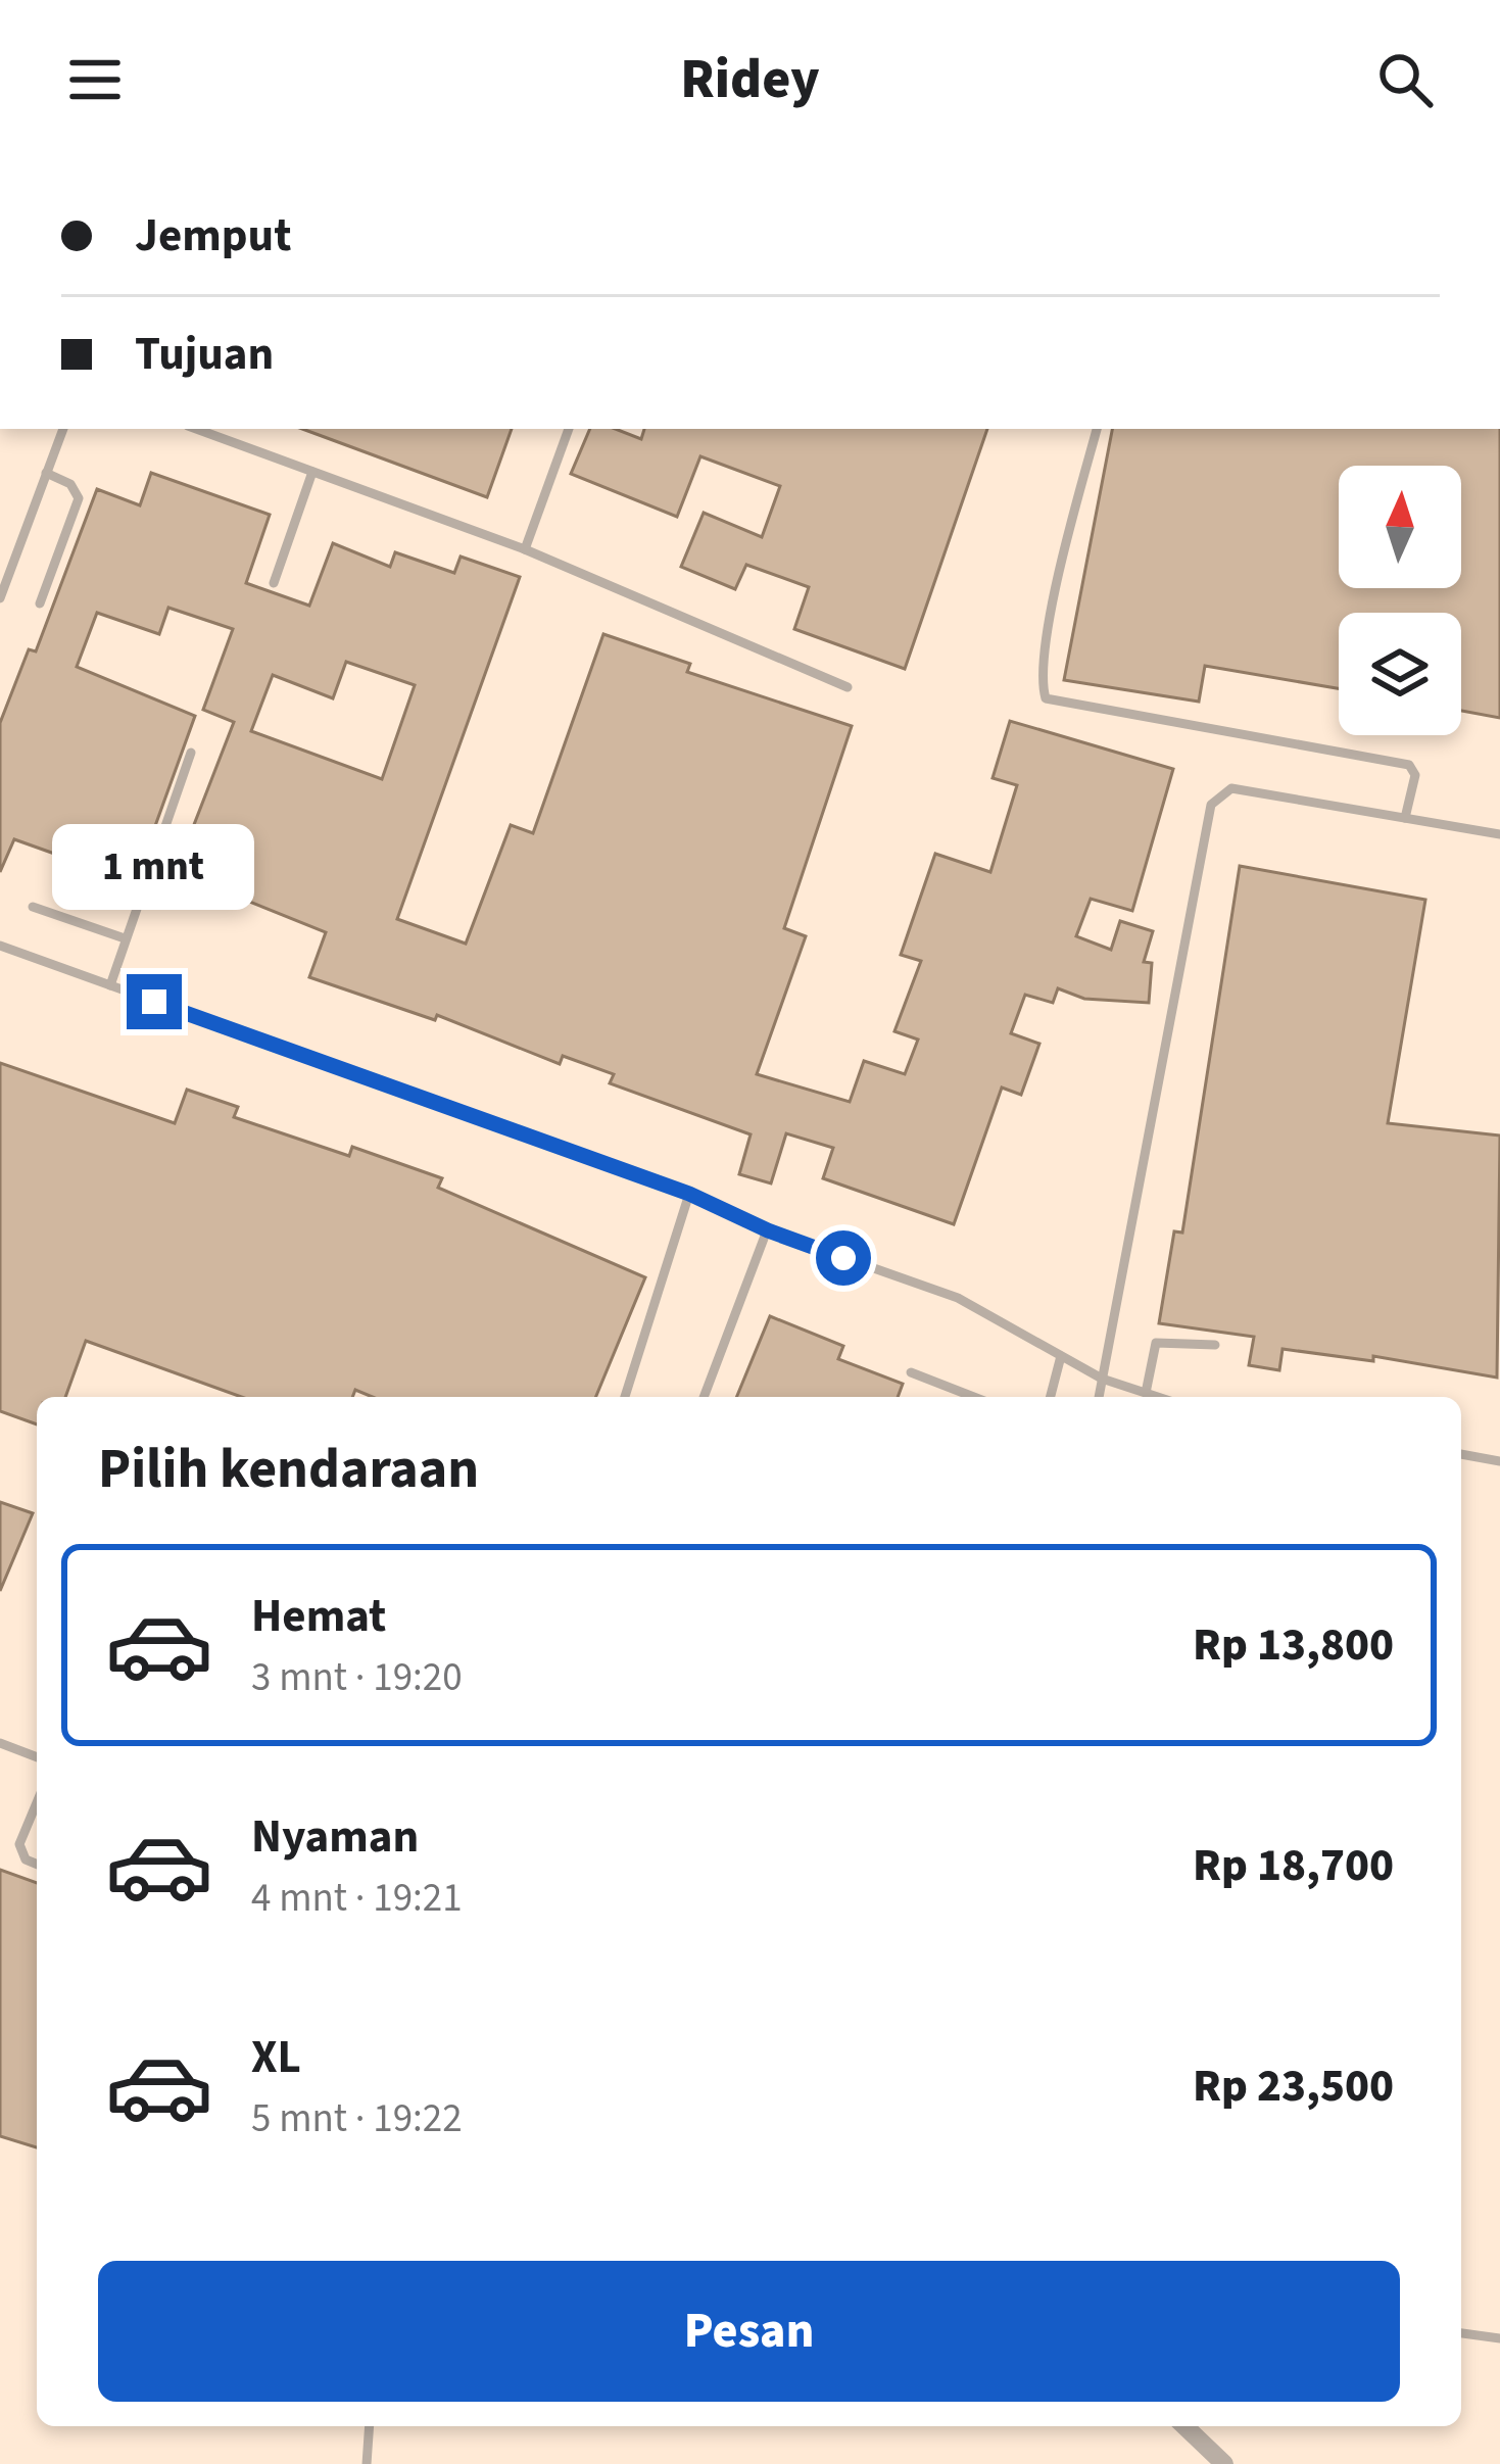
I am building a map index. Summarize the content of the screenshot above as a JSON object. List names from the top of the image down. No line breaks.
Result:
{"north":"top","page":{"header":"Ridey","banner":["Jemput","Tujuan"],"bubble":"1 mnt","heading":"Pilih kendaraan","list":[{"name":"Hemat","note":"3 mnt · 19:20","value":"Rp 13,800"},{"name":"Nyaman","note":"4 mnt · 19:21","value":"Rp 18,700"},{"name":"XL","note":"5 mnt · 19:22","value":"Rp 23,500"}],"buttons":"Pesan"}}
